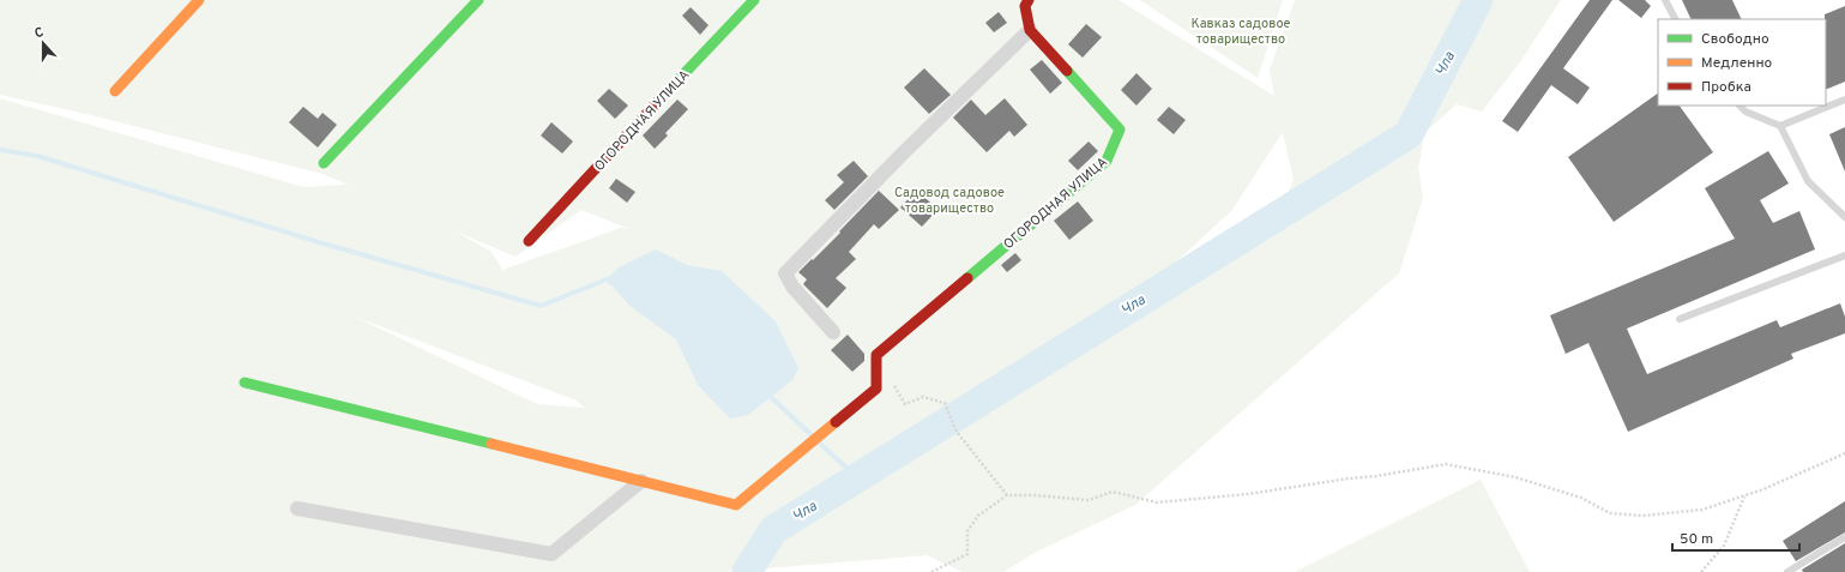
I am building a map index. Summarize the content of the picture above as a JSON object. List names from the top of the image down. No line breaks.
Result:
{"streets":{"street":["ОГОРОДНАЯ УЛИЦА"]},"water":["Чла"],"parks":["Кавказ садовое товарищество","Садовод садовое товарищество"],"legend":["Свободно","Медленно","Пробка"],"scale_bar":"50 m","north":"top"}
